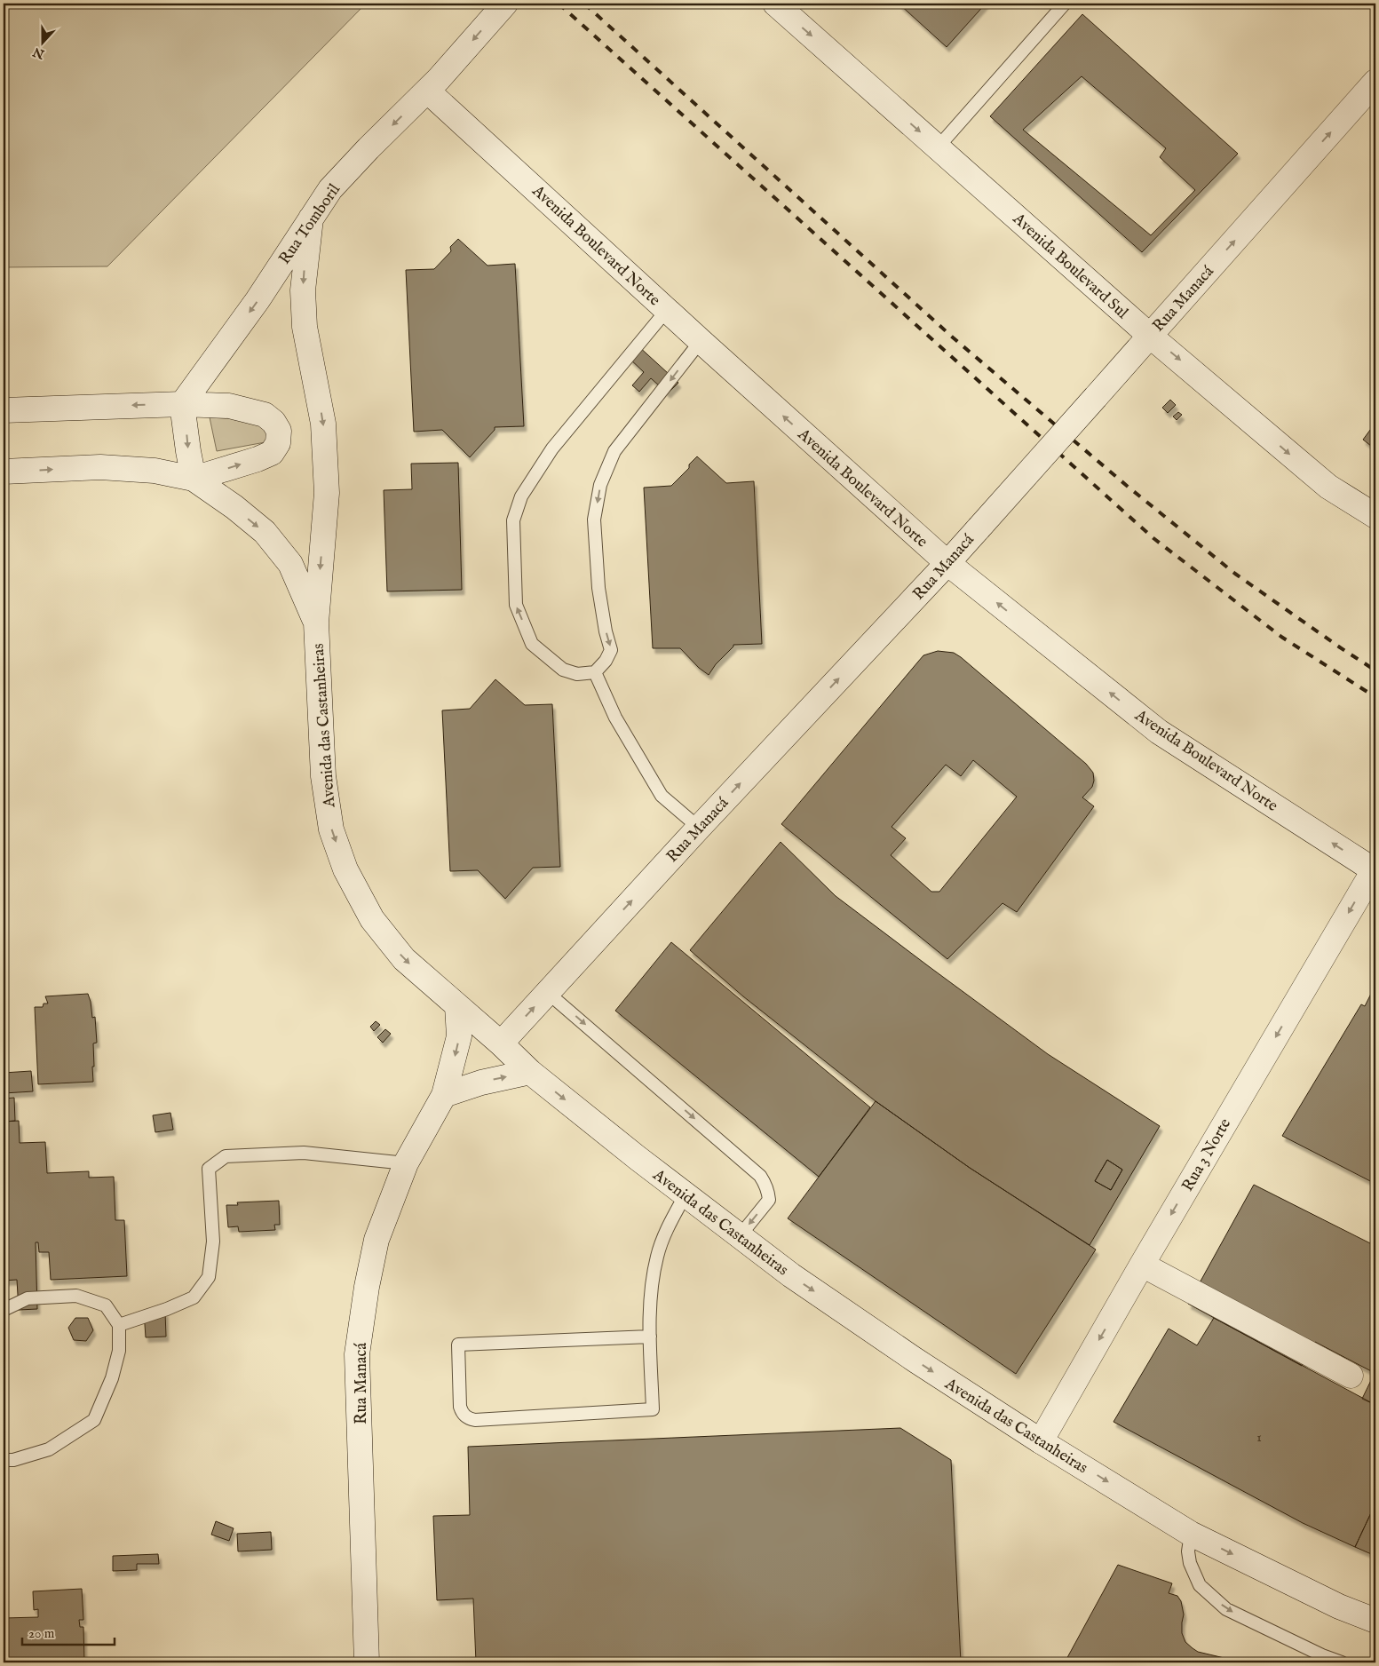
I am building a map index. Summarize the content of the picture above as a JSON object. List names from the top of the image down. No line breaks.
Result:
{"streets":{"street":["Rua Tomboril","Avenida Boulevard Norte","Avenida Boulevard Sul","Rua Manacá","Avenida das Castanheiras","Rua 3 Norte"]},"crossings":[["Rua Tomboril","Avenida Boulevard Norte"],["Rua Tomboril","Avenida das Castanheiras"],["Avenida Boulevard Norte","Rua Manacá"],["Avenida Boulevard Norte","Rua 3 Norte"],["Avenida Boulevard Sul","Rua Manacá"],["Rua Manacá","Avenida das Castanheiras"],["Avenida das Castanheiras","Rua 3 Norte"]],"one_way":["Rua Tomboril","Avenida Boulevard Norte","Avenida Boulevard Sul","Rua Manacá","Avenida das Castanheiras","Rua 3 Norte"],"house_numbers":["1"],"scale_bar":"20 m","north":"bottom"}
